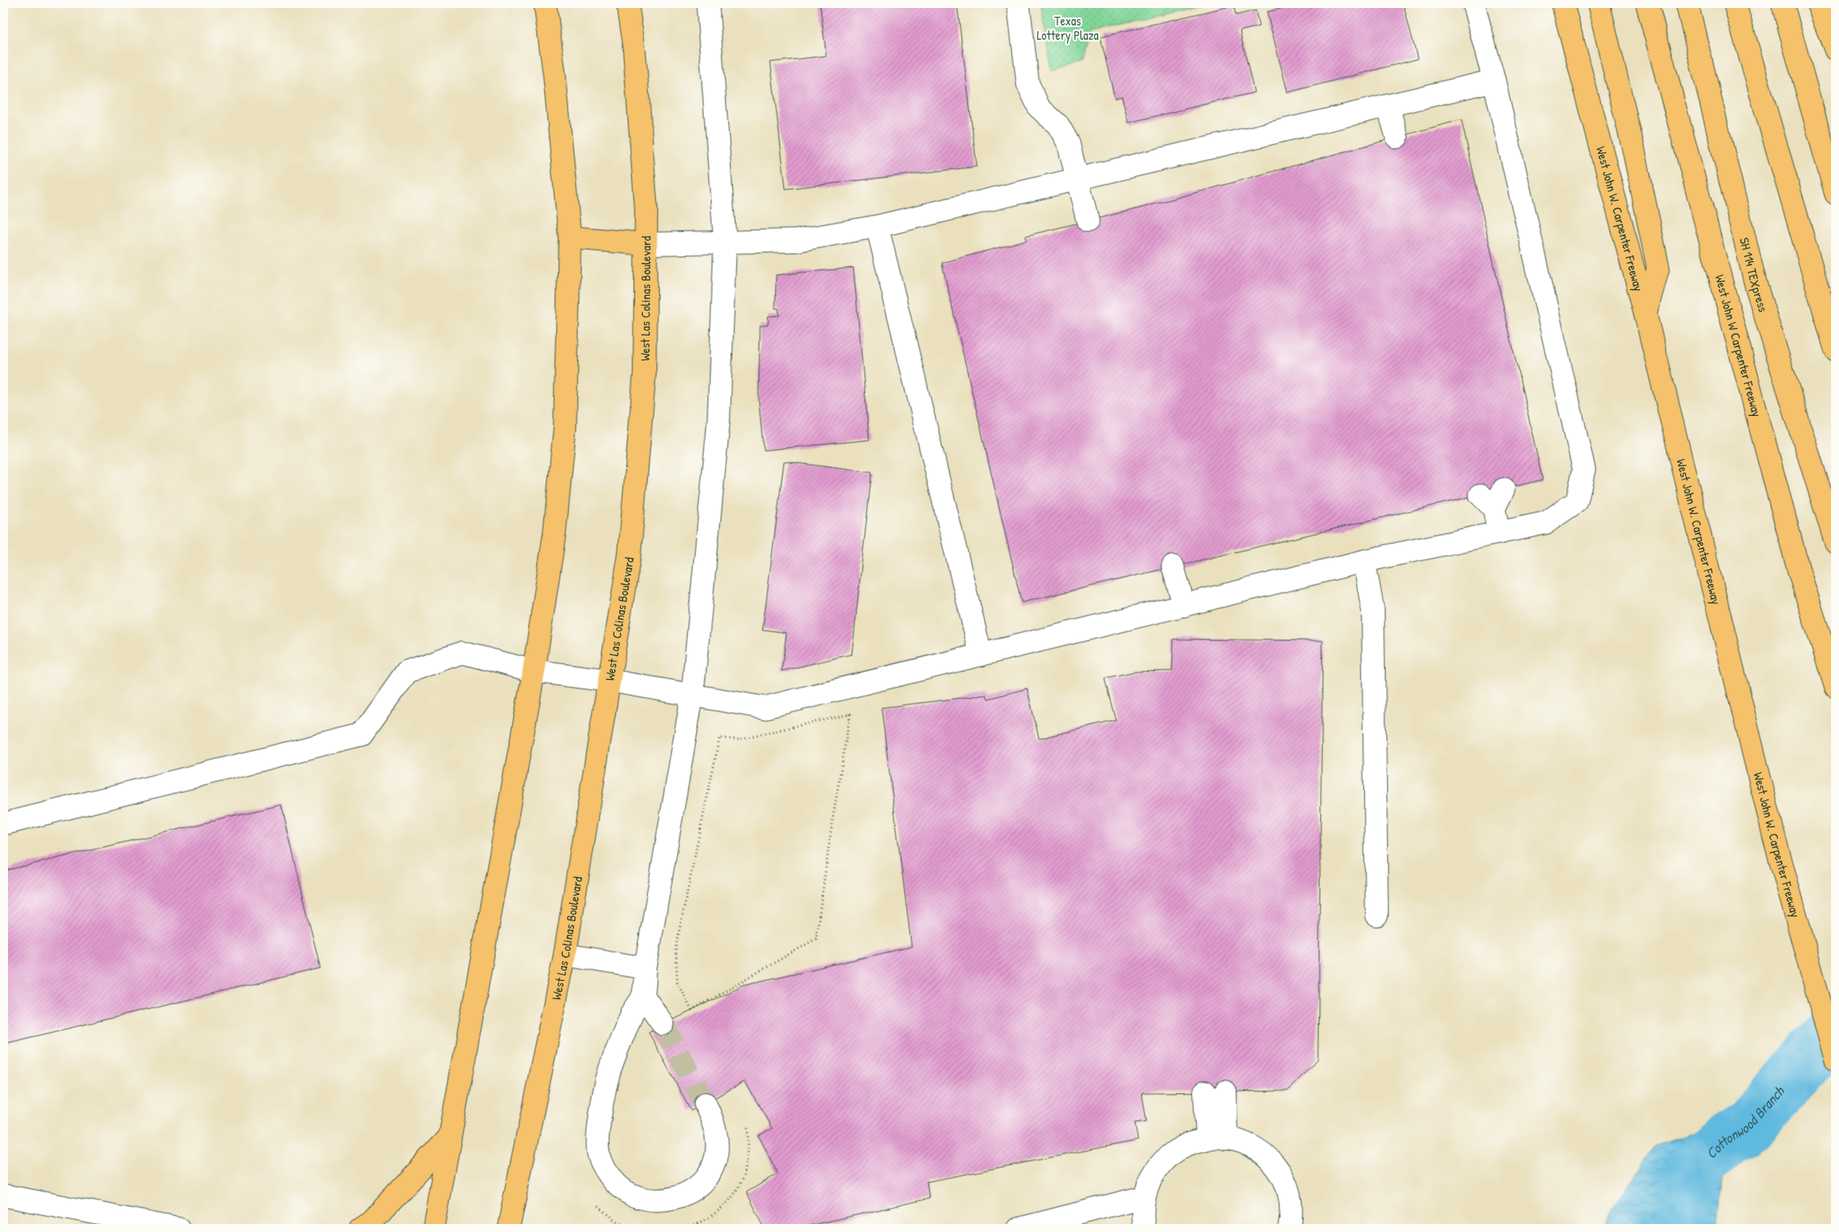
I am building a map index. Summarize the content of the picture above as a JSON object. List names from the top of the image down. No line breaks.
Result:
{"streets":{"main road":["West John W. Carpenter Freeway","SH 114 TEXpress","West Las Colinas Boulevard","West John W Carpenter Freeway"]},"water":["Cottonwood Branch"],"parks":["Texas Lottery Plaza"]}
